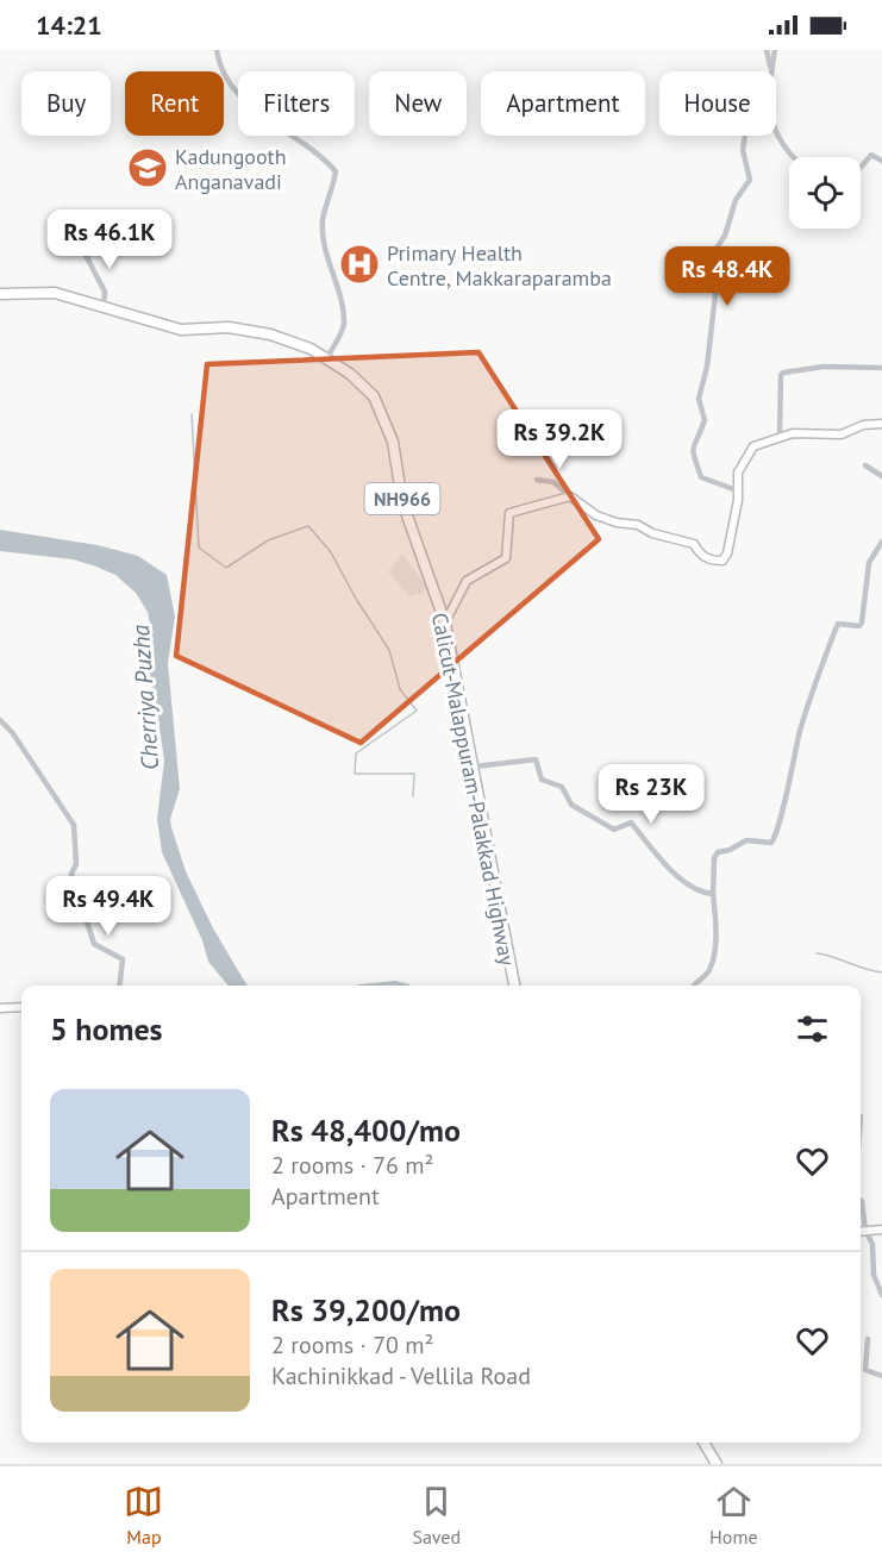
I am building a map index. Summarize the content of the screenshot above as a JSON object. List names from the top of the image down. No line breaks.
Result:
{"streets":{"highway":["NH966","Calicut-Malappuram-Palakkad Highway"]},"water":["Cherriya Puzha"],"places":{"school or university":["Kadungooth Anganavadi"],"hospital":["Primary Health Centre, Makkaraparamba"]},"page":{"status":"14:21","chip":["Buy","Rent","Filters","New","Apartment","House"],"price":["Rs 46.1K","Rs 48.4K","Rs 39.2K","Rs 23K","Rs 49.4K"],"heading":"5 homes","list":[{"name":"Rs 48,400/mo","note":"2 rooms · 76 m² · Apartment"},{"name":"Rs 39,200/mo","note":"2 rooms · 70 m² · Kachinikkad - Vellila Road"}],"tabs":["Map","Saved","Home"]}}
